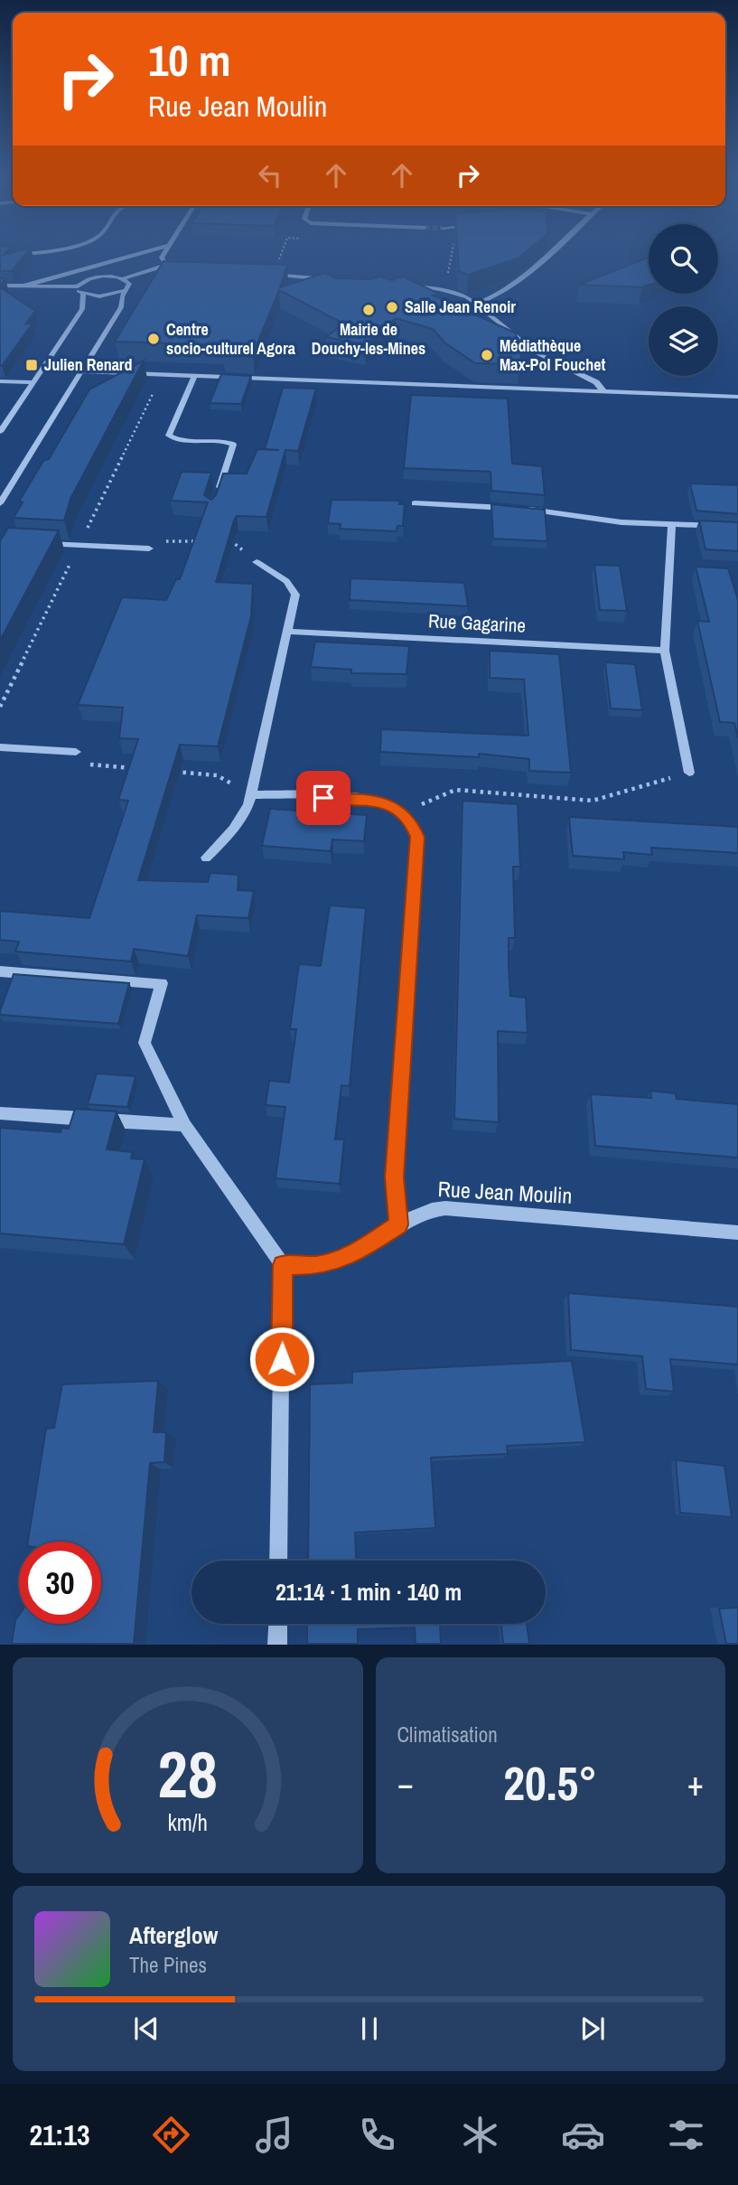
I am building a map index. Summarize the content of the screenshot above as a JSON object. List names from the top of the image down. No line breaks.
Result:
{"streets":{"street":["Rue Gagarine","Rue Jean Moulin"]},"places":{"other":["Salle Jean Renoir","Mairie de Douchy-les-Mines","Centre socio-culturel Agora","Médiathèque Max-Pol Fouchet"],"transit":["Julien Renard"]},"page":{"turn":["10 m","Rue Jean Moulin"],"limit":"30","trip":"21:14 · 1 min · 140 m","tile":"Climatisation","heat":["−","20.5°","+"],"song":["Afterglow","The Pines"],"tabs":"21:13","gauge":["28","km/h"]}}
